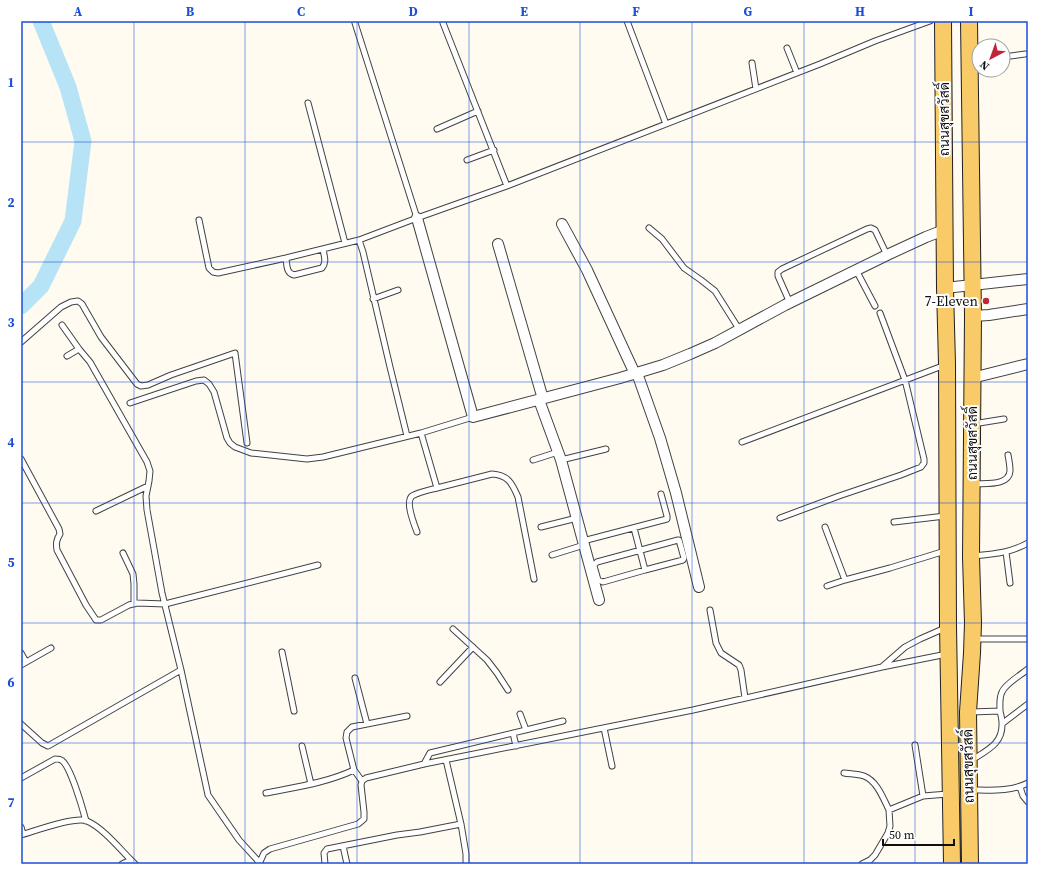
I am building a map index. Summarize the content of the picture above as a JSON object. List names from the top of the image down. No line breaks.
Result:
{"streets":{"main road":["ถนนสุขสวัสดิ์"]},"places":["7-Eleven"],"scale_bar":"50 m","north":"bottom left","grid":{"columns":["A","B","C","D","E","F","G","H","I"],"rows":["1","2","3","4","5","6","7"]}}
